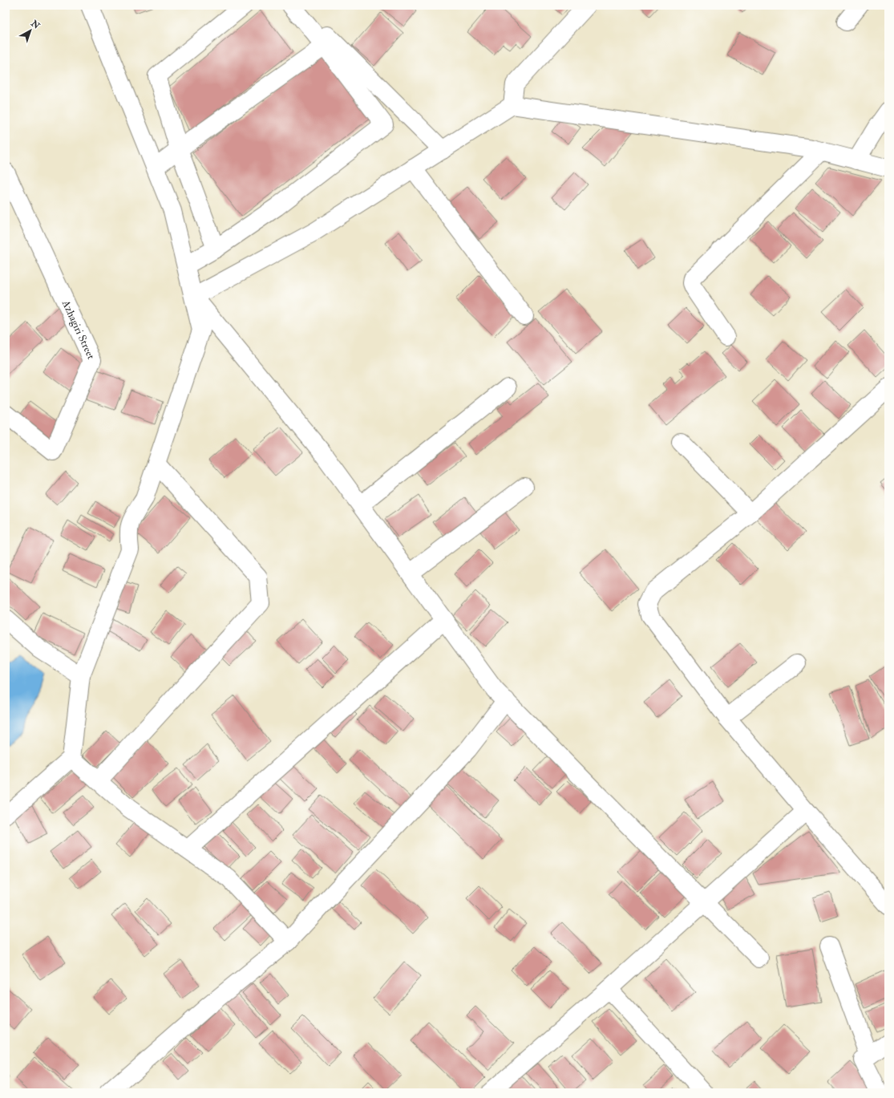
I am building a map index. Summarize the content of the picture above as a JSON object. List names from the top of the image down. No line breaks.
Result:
{"streets":{"street":["Azhagiri Street"]},"north":"top right"}
